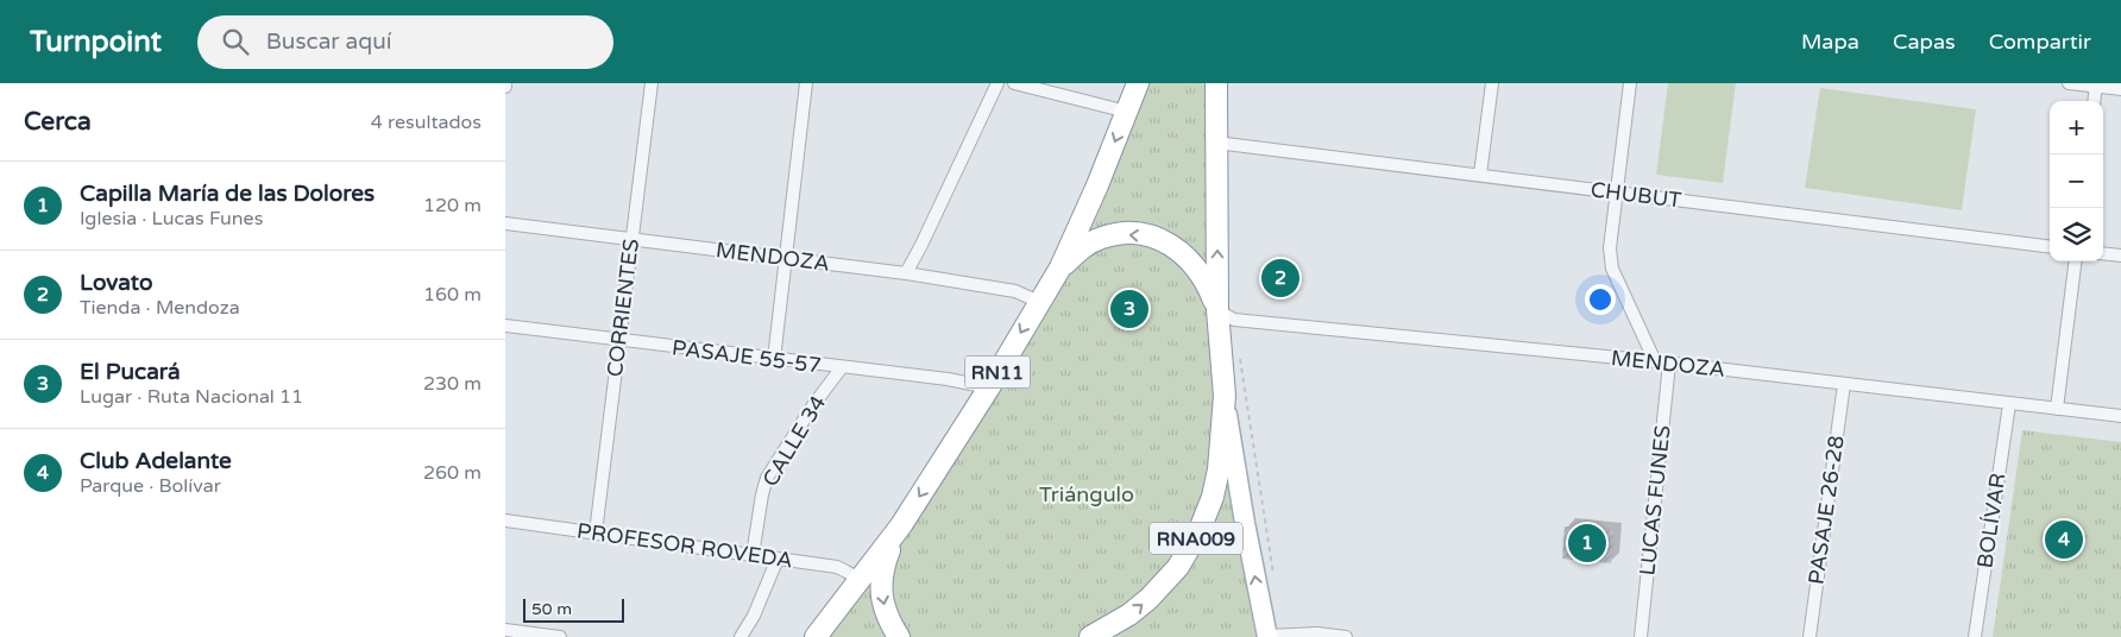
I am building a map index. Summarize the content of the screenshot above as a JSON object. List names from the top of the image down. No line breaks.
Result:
{"streets":{"highway":["RN11","RNA009"],"street":["CHUBUT","MENDOZA","CORRIENTES","PASAJE 55-57","CALLE 34","LUCAS FUNES","PASAJE 26-28","BOLÍVAR","PROFESOR ROVEDA"]},"crossings":[["CHUBUT","RNA009"],["MENDOZA","CORRIENTES"],["MENDOZA","RN11"],["MENDOZA","LUCAS FUNES"],["MENDOZA","PASAJE 26-28"],["MENDOZA","BOLÍVAR"],["MENDOZA","RNA009"],["CORRIENTES","PASAJE 55-57"],["CORRIENTES","PROFESOR ROVEDA"],["PASAJE 55-57","RN11"],["PASAJE 55-57","CALLE 34"],["RN11","RNA009"],["RN11","PROFESOR ROVEDA"],["CALLE 34","PROFESOR ROVEDA"]],"parks":["Triángulo"],"scale_bar":"50 m","page":{"header":"Turnpoint","search":"Buscar aquí","nav":["Mapa","Capas","Compartir"],"heading":["Cerca","4 resultados"],"map_buttons":["+","−"],"list":[{"mark":"1","name":"Capilla María de las Dolores","note":"Iglesia · Lucas Funes","value":"120 m"},{"mark":"2","name":"Lovato","note":"Tienda · Mendoza","value":"160 m"},{"mark":"3","name":"El Pucará","note":"Lugar · Ruta Nacional 11","value":"230 m"},{"mark":"4","name":"Club Adelante","note":"Parque · Bolívar","value":"260 m"}],"pins":["2","3","4","1"],"scale":"50 m"}}
